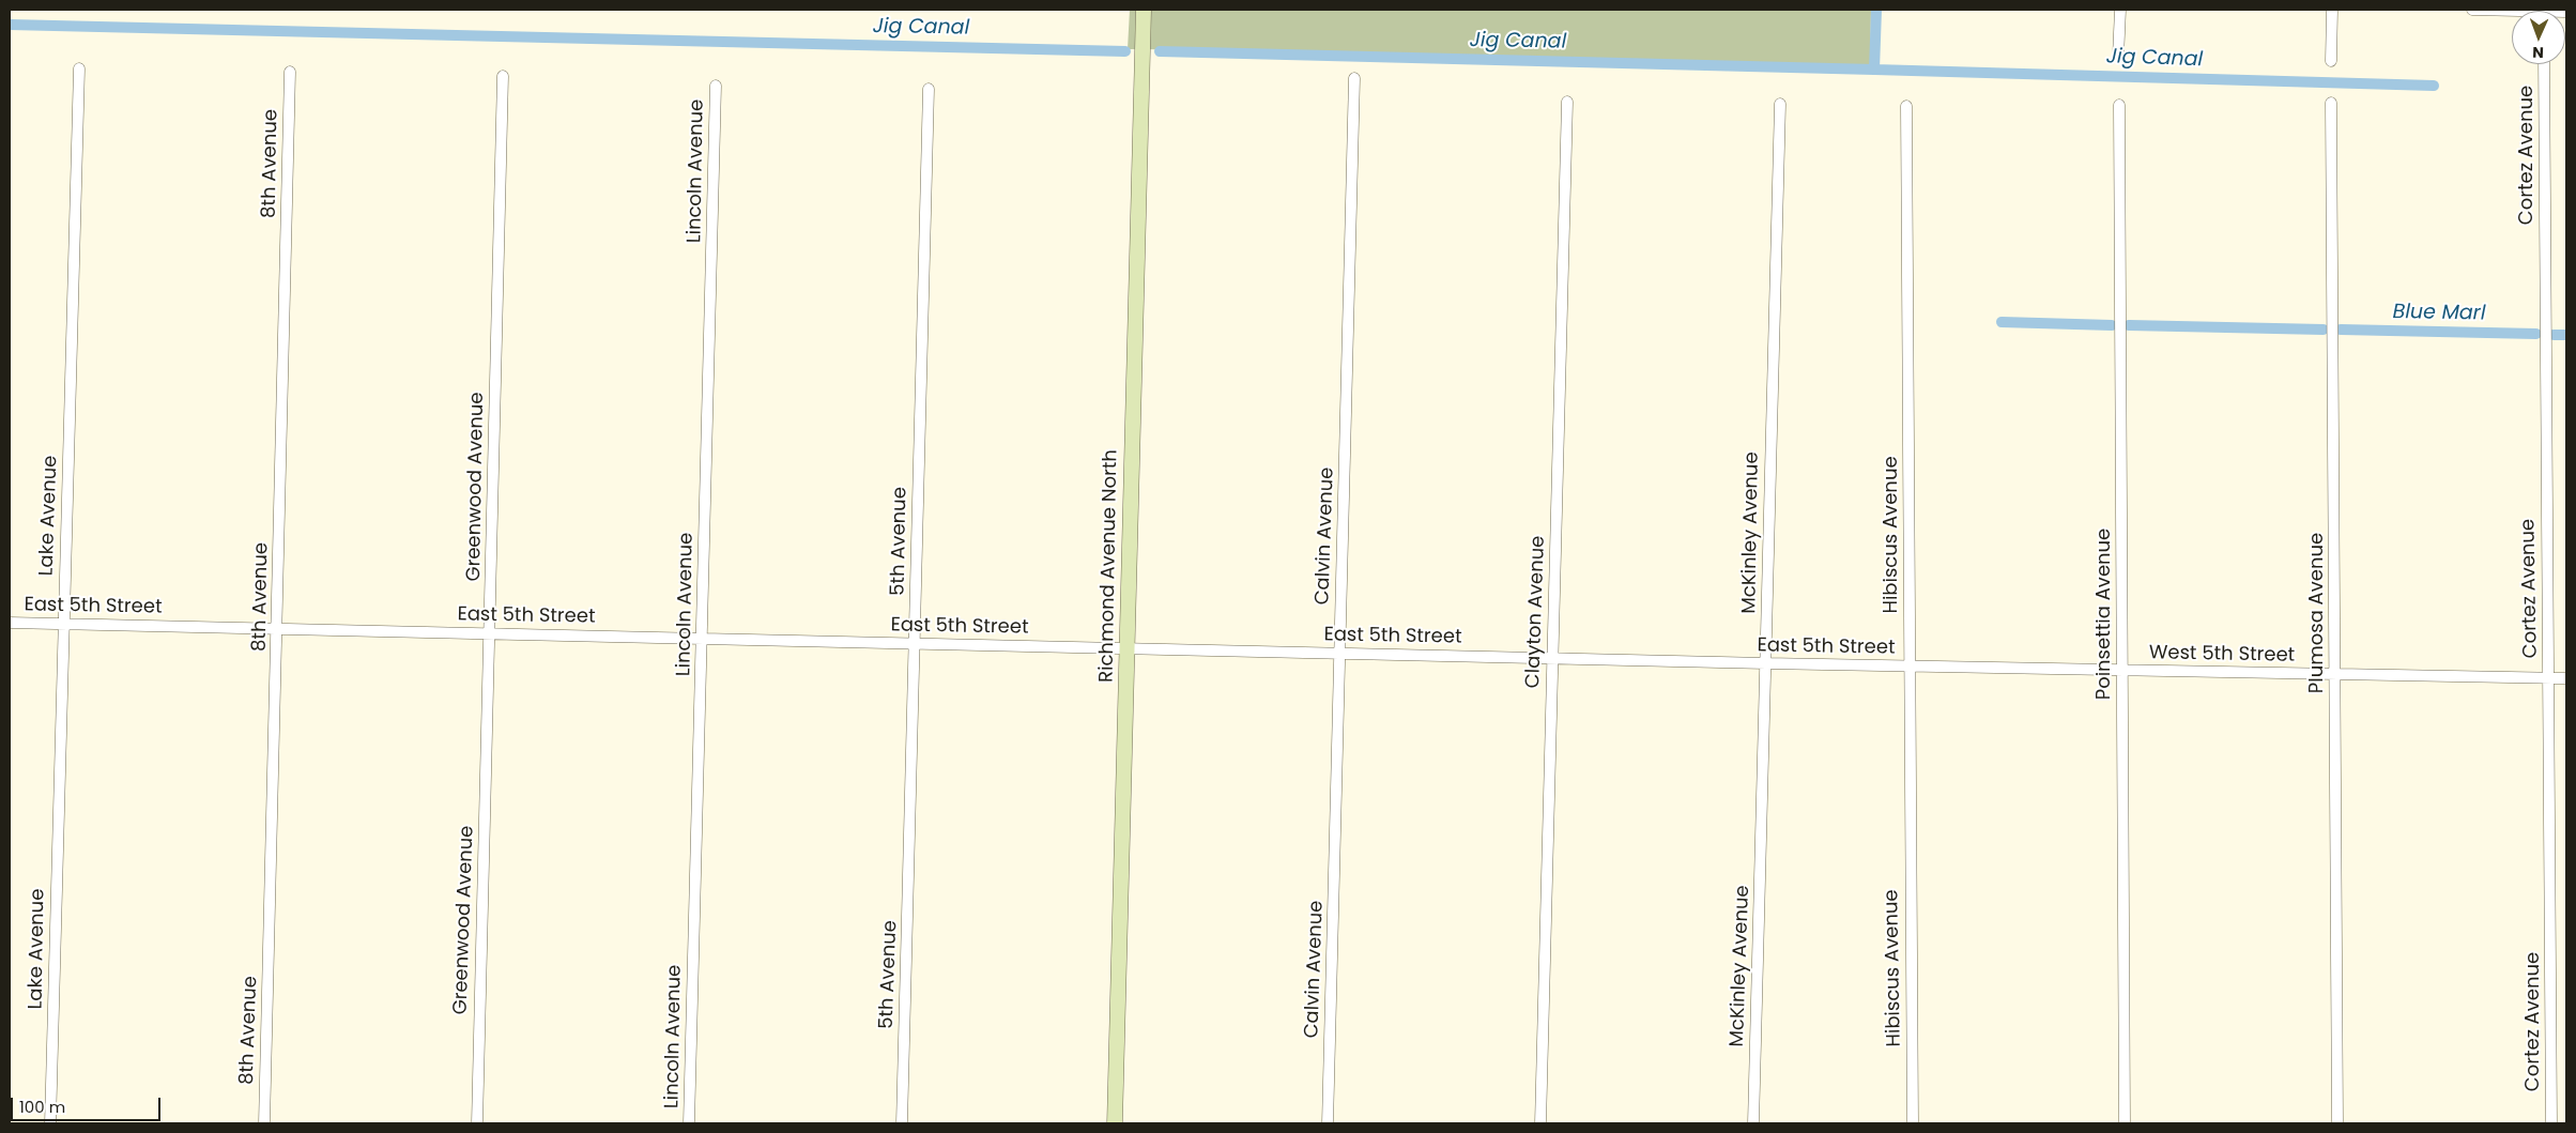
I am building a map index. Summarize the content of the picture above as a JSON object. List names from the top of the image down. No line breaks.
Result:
{"streets":{"street":["Cortez Avenue","8th Avenue","Lincoln Avenue","Greenwood Avenue","Lake Avenue","McKinley Avenue","Hibiscus Avenue","Calvin Avenue","5th Avenue","Richmond Avenue North","East 5th Street","Clayton Avenue","Plumosa Avenue","Poinsettia Avenue","West 5th Street"]},"crossings":[["Cortez Avenue","West 5th Street"],["8th Avenue","East 5th Street"],["Lincoln Avenue","East 5th Street"],["Greenwood Avenue","East 5th Street"],["Lake Avenue","East 5th Street"],["McKinley Avenue","East 5th Street"],["Hibiscus Avenue","East 5th Street"],["Hibiscus Avenue","West 5th Street"],["Calvin Avenue","East 5th Street"],["5th Avenue","East 5th Street"],["Richmond Avenue North","East 5th Street"],["East 5th Street","Clayton Avenue"],["East 5th Street","West 5th Street"],["Plumosa Avenue","West 5th Street"],["Poinsettia Avenue","West 5th Street"]],"water":["Jig Canal","Blue Marl"],"scale_bar":"100 m","north":"bottom"}
